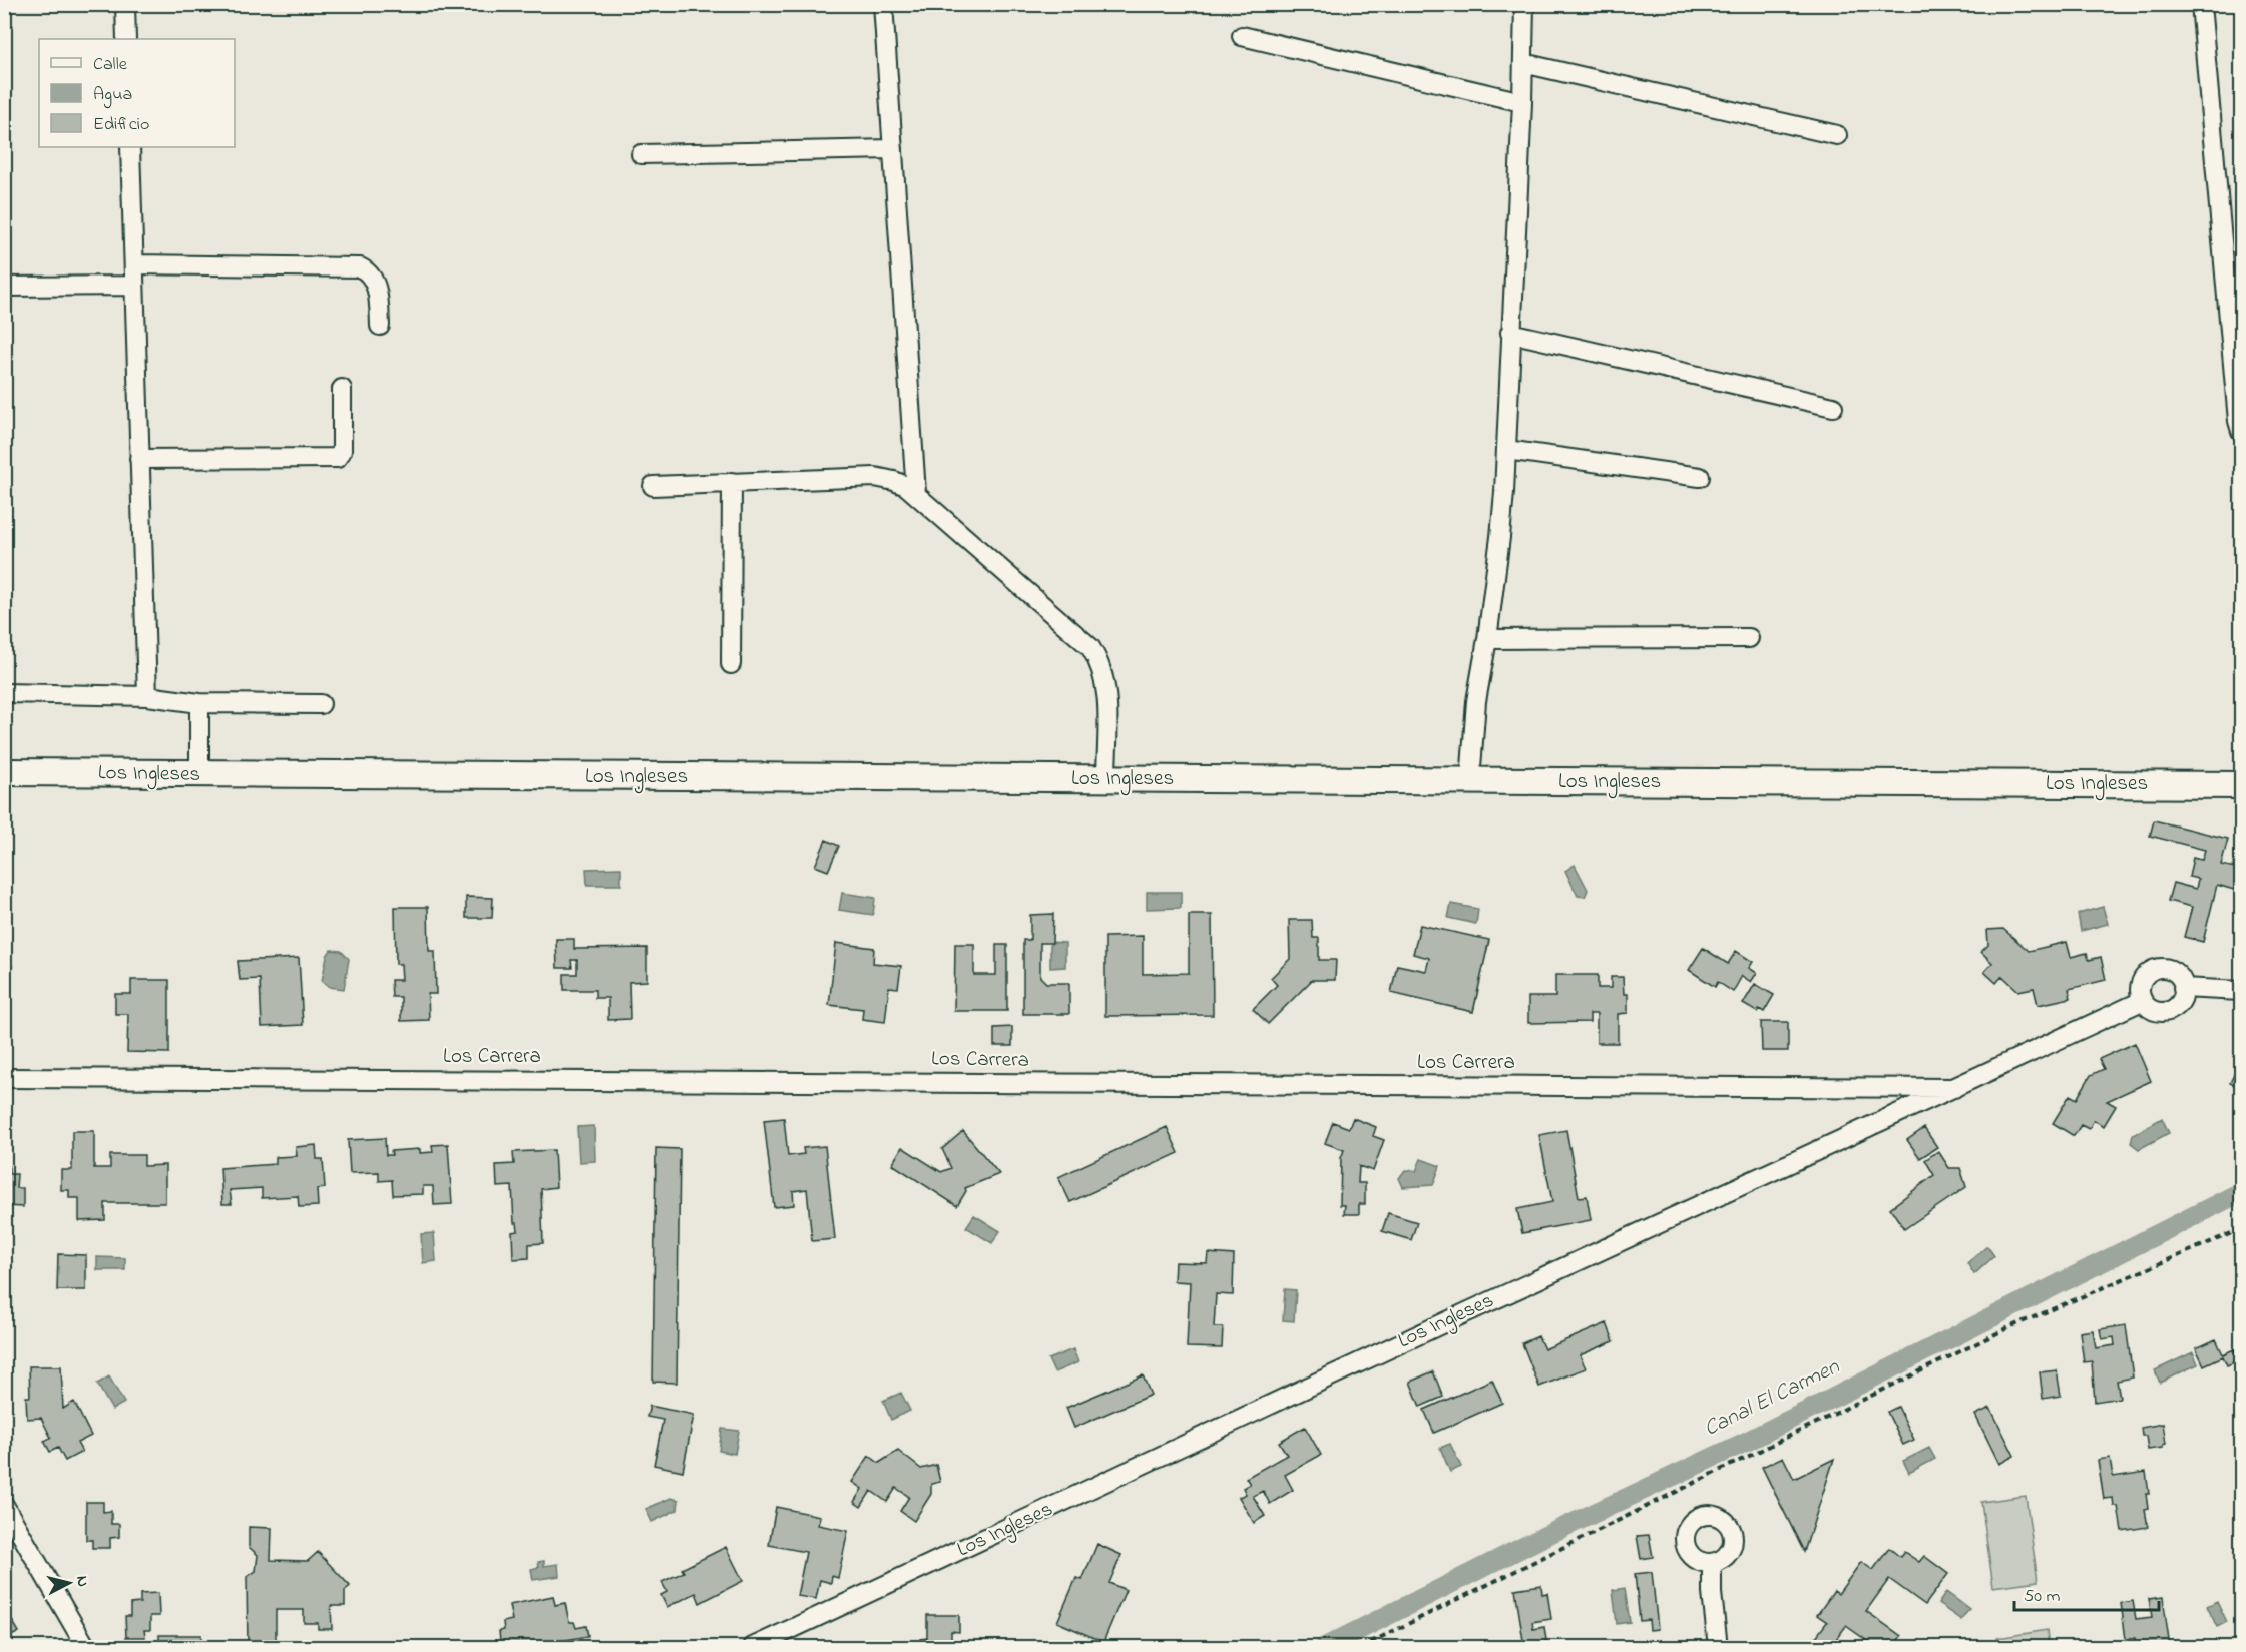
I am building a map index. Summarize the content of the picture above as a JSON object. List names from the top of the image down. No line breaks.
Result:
{"streets":{"street":["Los Ingleses","Los Carrera"]},"crossings":[["Los Ingleses","Los Carrera"]],"water":["Canal El Carmen"],"legend":["Calle","Agua","Edificio"],"scale_bar":"50 m","north":"right"}
